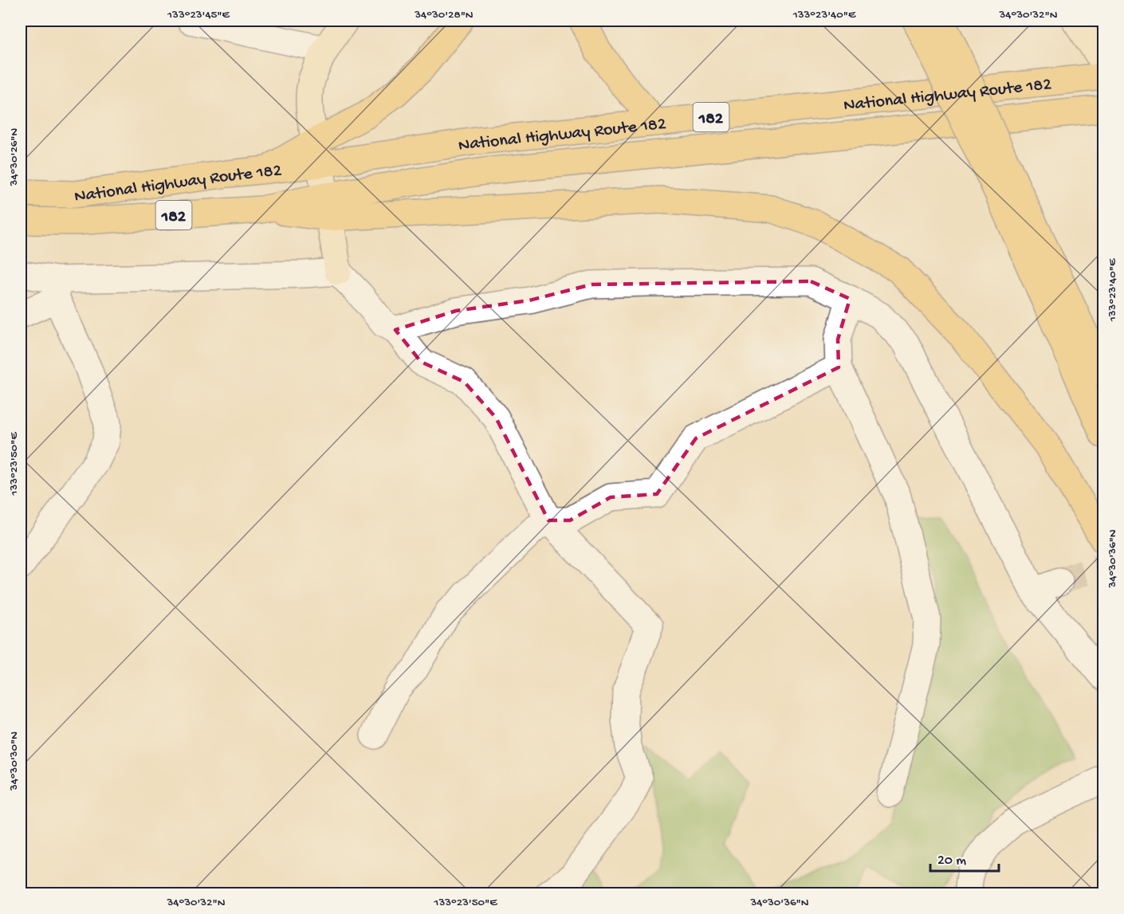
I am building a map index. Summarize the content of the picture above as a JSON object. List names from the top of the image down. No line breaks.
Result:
{"streets":{"highway":["National Highway Route 182","182"]},"scale_bar":"20 m","coordinates":["133°23'45\"E","34°30'28\"N","133°23'40\"E","34°30'32\"N","34°30'26\"N","133°23'50\"E","34°30'36\"N","34°30'30\"N"]}
